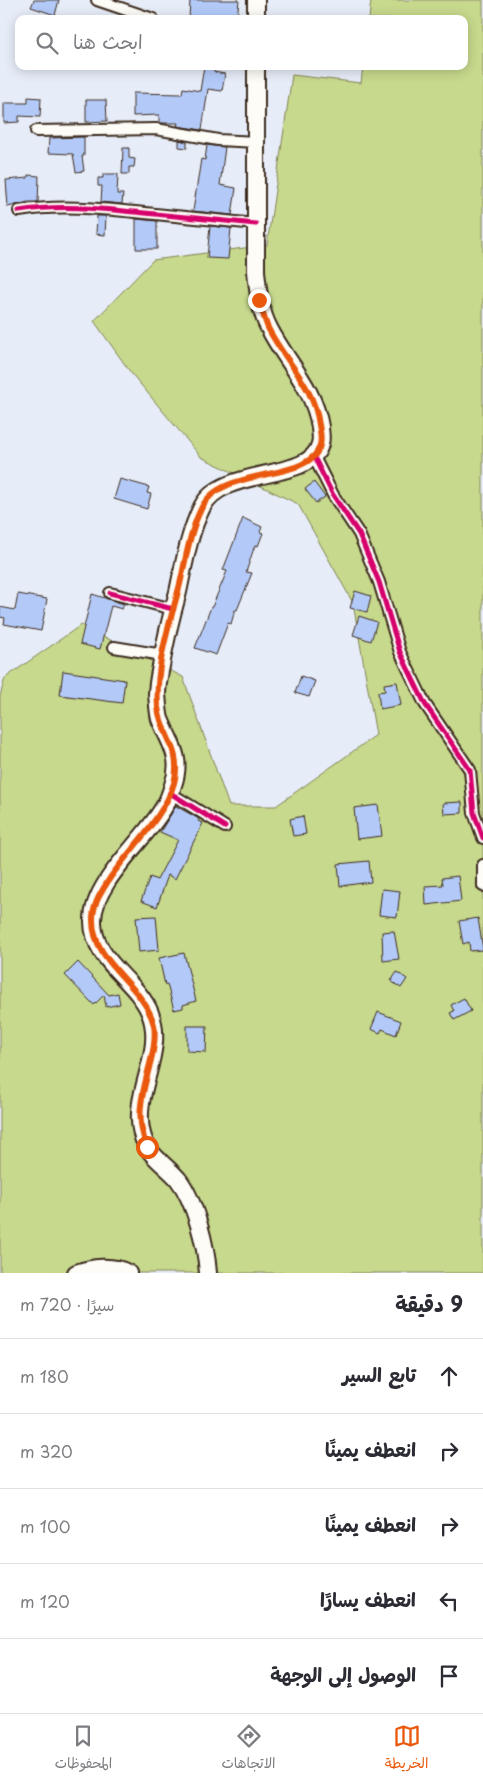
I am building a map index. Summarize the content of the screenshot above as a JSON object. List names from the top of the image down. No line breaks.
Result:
{"page":{"search":"ابحث هنا","heading":["9 دقيقة","سيرًا · 720 m"],"list":[["تابع السير","180 m"],["انعطف يمينًا","320 m"],["انعطف يمينًا","100 m"],["انعطف يسارًا","120 m"],"الوصول إلى الوجهة"],"nav":["الخريطة","الاتجاهات","المحفوظات"]}}
